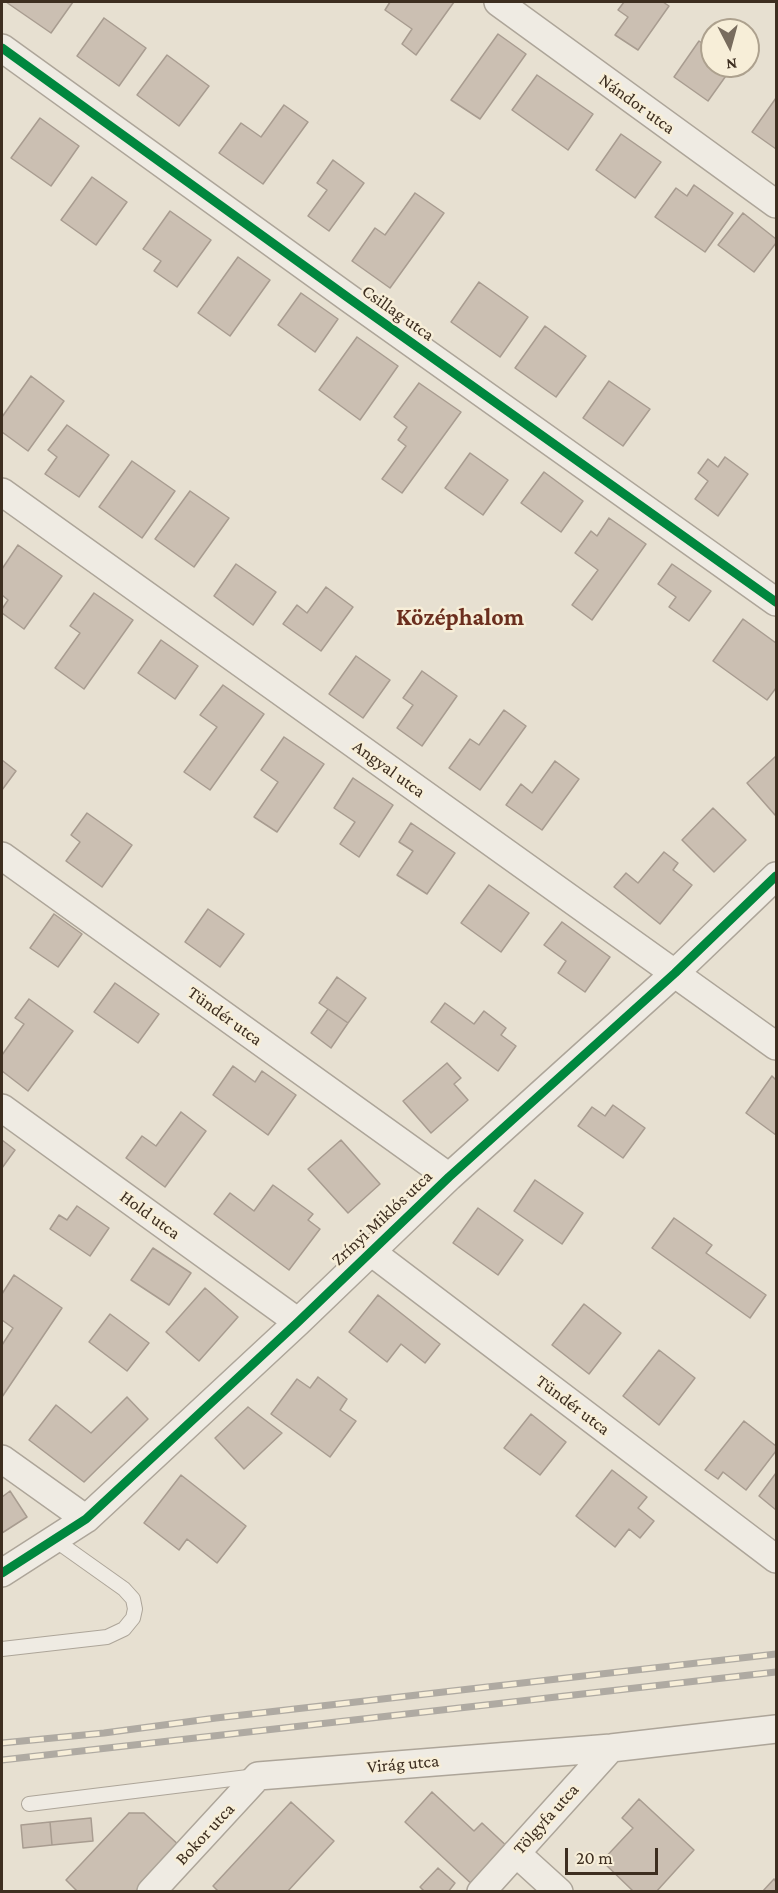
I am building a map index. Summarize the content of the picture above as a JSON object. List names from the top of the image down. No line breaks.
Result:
{"streets":{"street":["Nándor utca","Csillag utca","Angyal utca","Tündér utca","Hold utca","Zrínyi Miklós utca","Virág utca","Tölgyfa utca","Bokor utca"]},"crossings":[["Angyal utca","Zrínyi Miklós utca"],["Tündér utca","Zrínyi Miklós utca"],["Hold utca","Zrínyi Miklós utca"],["Virág utca","Tölgyfa utca"],["Virág utca","Bokor utca"]],"districts":["Középhalom"],"scale_bar":"20 m","north":"bottom"}
